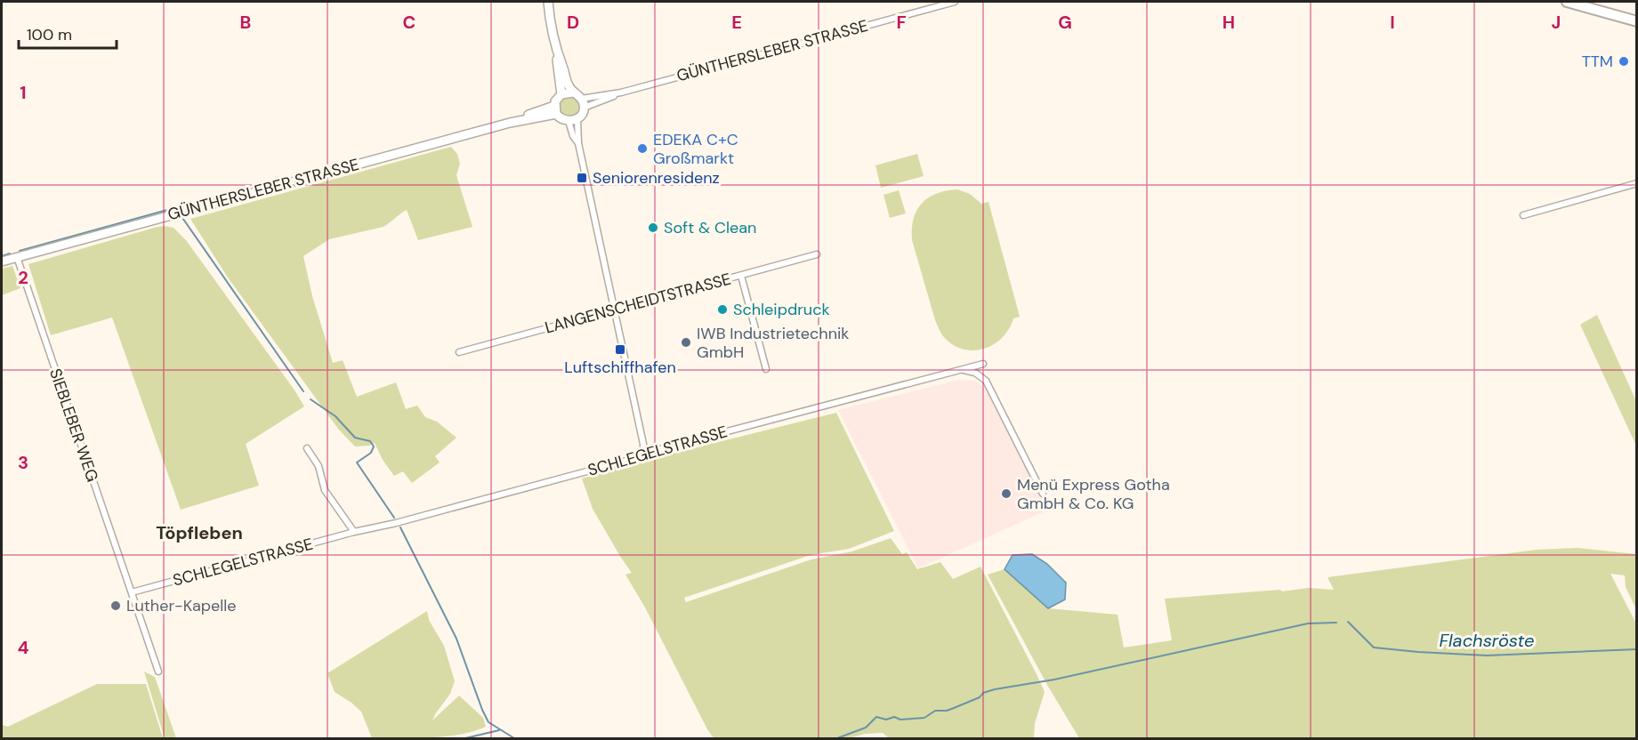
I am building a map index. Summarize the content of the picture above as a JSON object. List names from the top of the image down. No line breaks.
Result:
{"streets":{"main road":["GÜNTHERSLEBER STRASSE"],"street":["LANGENSCHEIDTSTRASSE","SIEBLEBER WEG","SCHLEGELSTRASSE"]},"crossings":[["GÜNTHERSLEBER STRASSE","SIEBLEBER WEG"],["SIEBLEBER WEG","SCHLEGELSTRASSE"]],"districts":["Töpfleben"],"water":["Flachsröste"],"places":{"other":["TTM","EDEKA C+C Großmarkt","Soft & Clean","Schleipdruck","IWB Industrietechnik GmbH","Menü Express Gotha GmbH & Co. KG","Luther-Kapelle"],"transit":["Seniorenresidenz","Luftschiffhafen"]},"scale_bar":"100 m","grid":{"columns":["B","C","D","E","F","G","H","I","J"],"rows":["1","2","3","4"]}}
